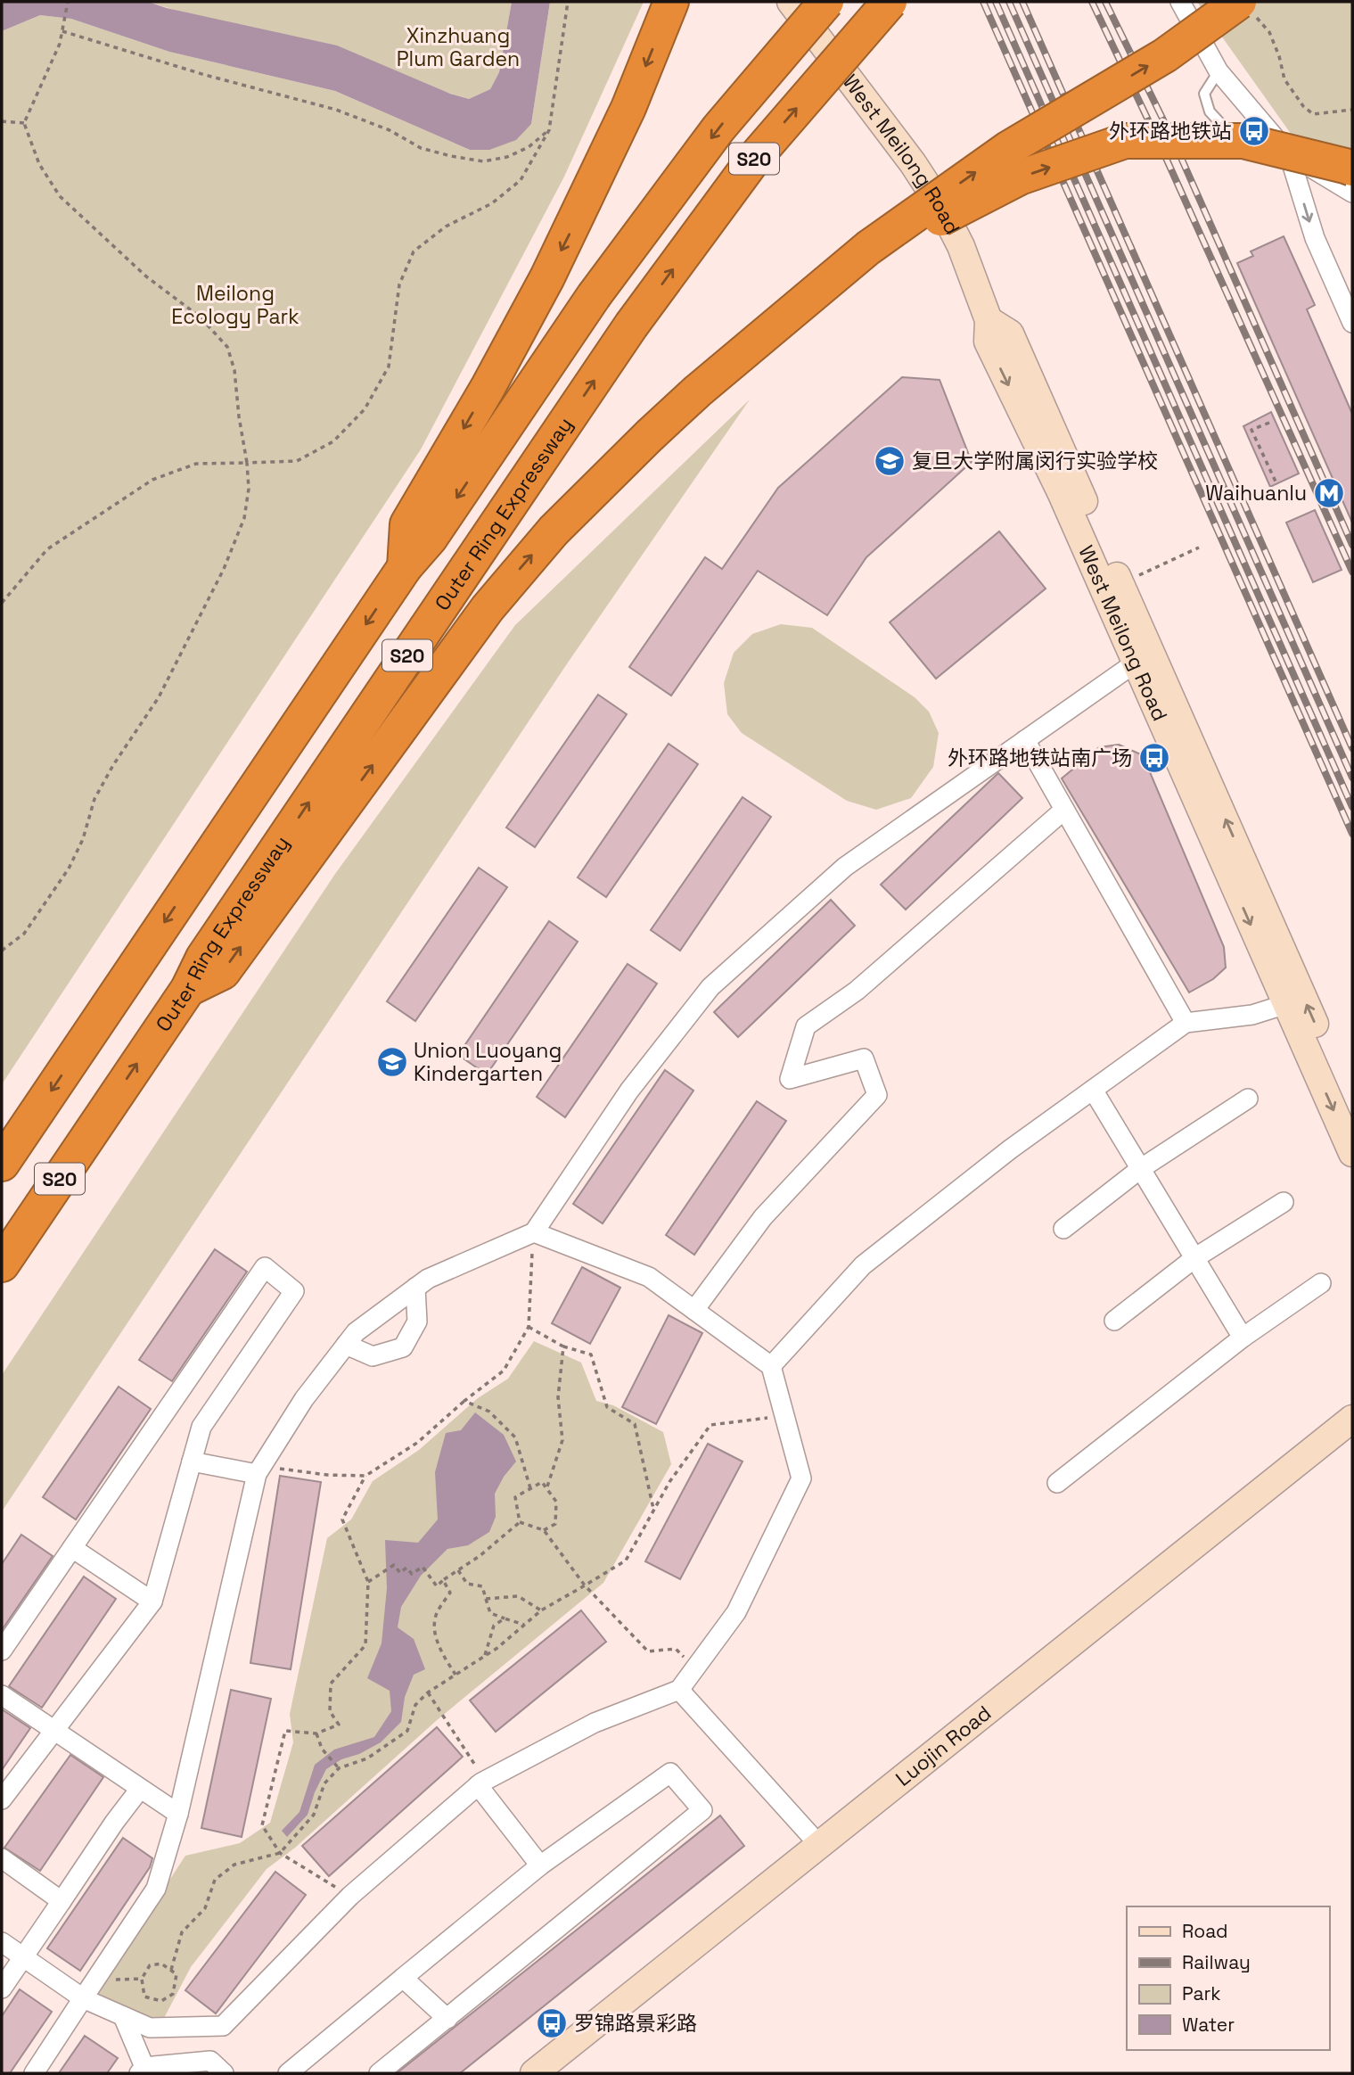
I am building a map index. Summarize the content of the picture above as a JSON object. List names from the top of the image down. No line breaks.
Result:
{"streets":{"highway":["S20","Outer Ring Expressway"],"street":["West Meilong Road","Luojin Road"]},"parks":["Xinzhuang Plum Garden","Meilong Ecology Park"],"places":{"bus stop":["外环路地铁站","外环路地铁站南广场","罗锦路景彩路"],"school or university":["复旦大学附属闵行实验学校","Union Luoyang Kindergarten"],"metro station":["Waihuanlu"]},"legend":["Road","Railway","Park","Water"]}
